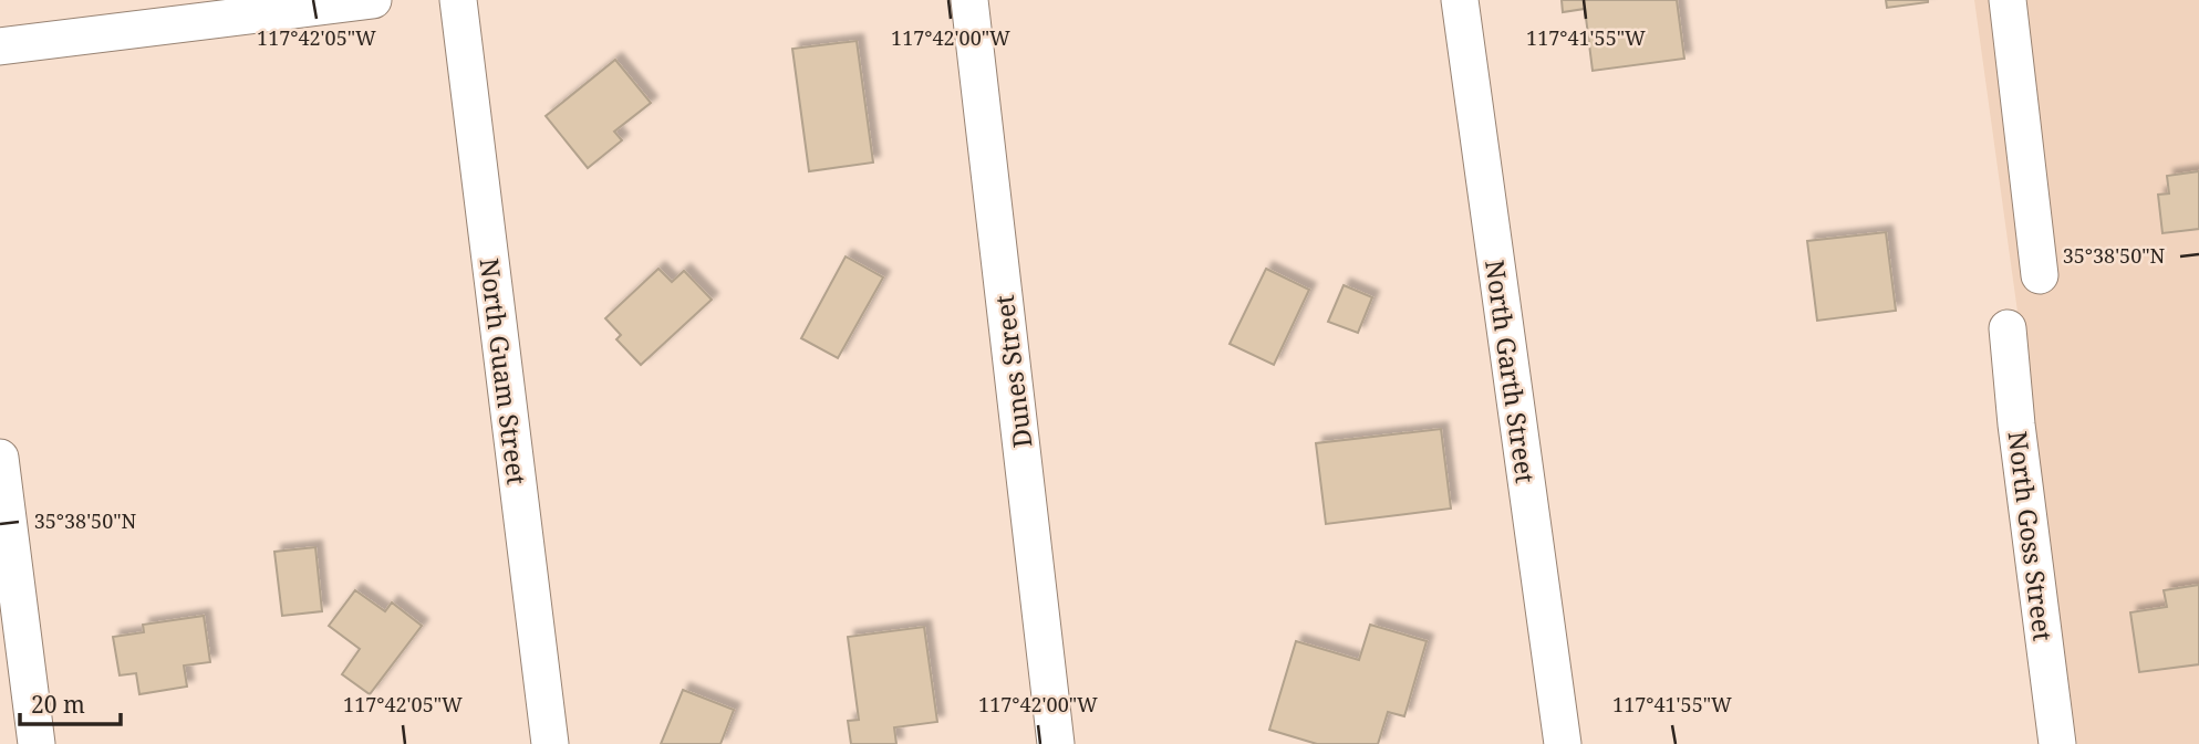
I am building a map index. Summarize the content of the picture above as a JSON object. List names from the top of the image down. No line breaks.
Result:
{"streets":{"street":["North Guam Street","Dunes Street","North Garth Street","North Goss Street"]},"scale_bar":"20 m","coordinates":["117°42'05\"W","117°42'00\"W","117°41'55\"W","35°38'50\"N"]}
